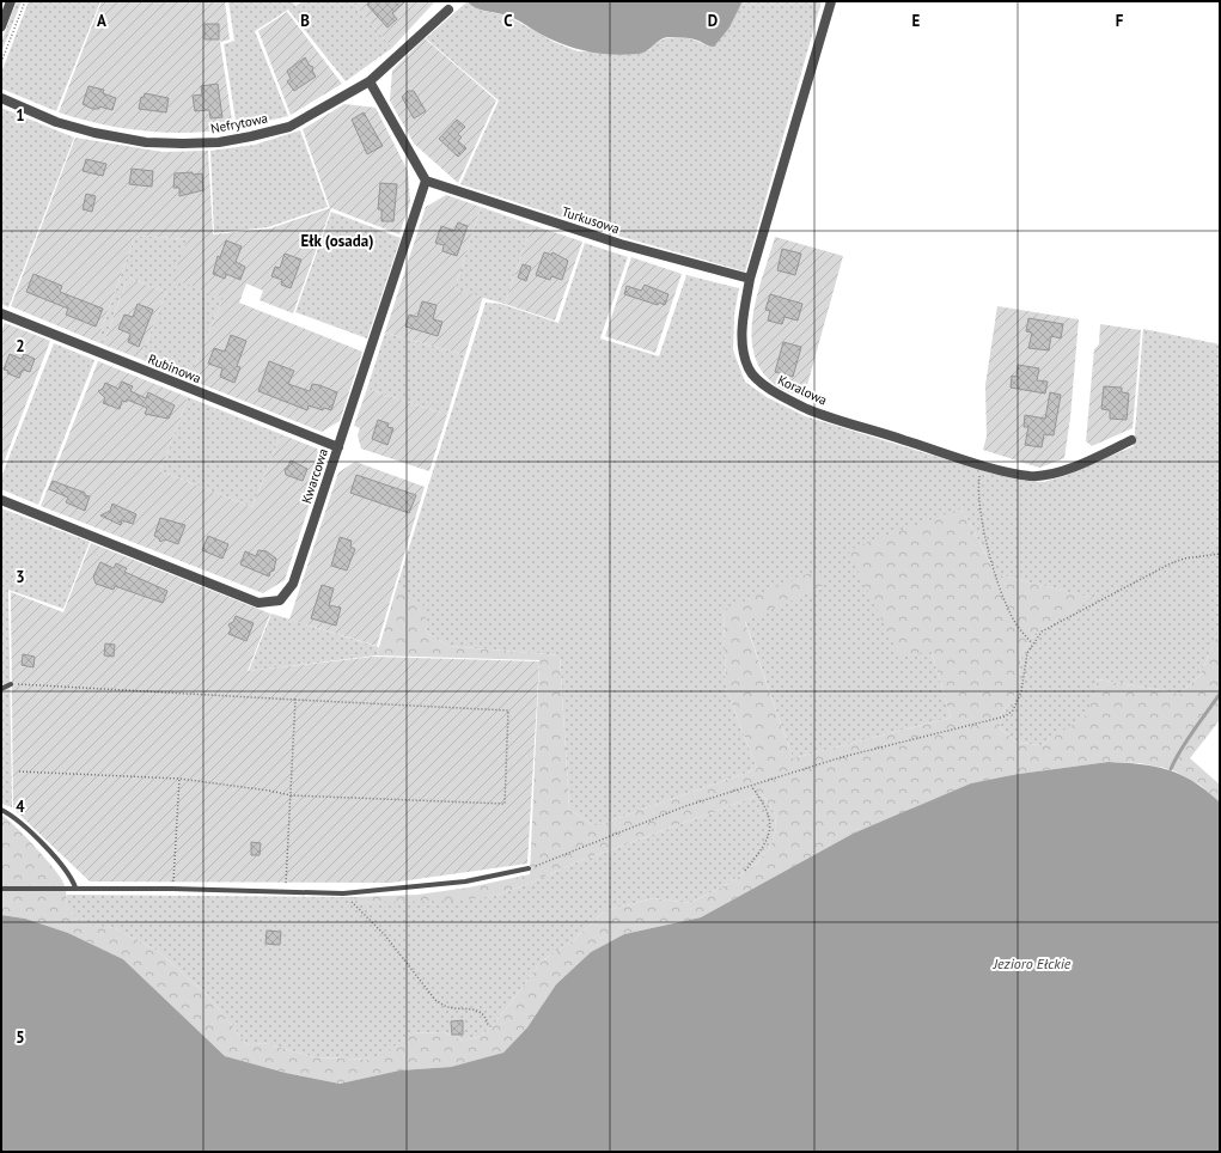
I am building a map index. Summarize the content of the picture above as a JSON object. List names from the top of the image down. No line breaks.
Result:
{"streets":{"street":["Nefrytowa","Turkusowa","Rubinowa","Koralowa","Kwarcowa"]},"crossings":[["Turkusowa","Koralowa"],["Turkusowa","Kwarcowa"],["Rubinowa","Kwarcowa"]],"districts":["Ełk (osada)"],"water":["Jezioro Ełckie"],"grid":{"columns":["A","B","C","D","E","F"],"rows":["1","2","3","4","5"]}}
